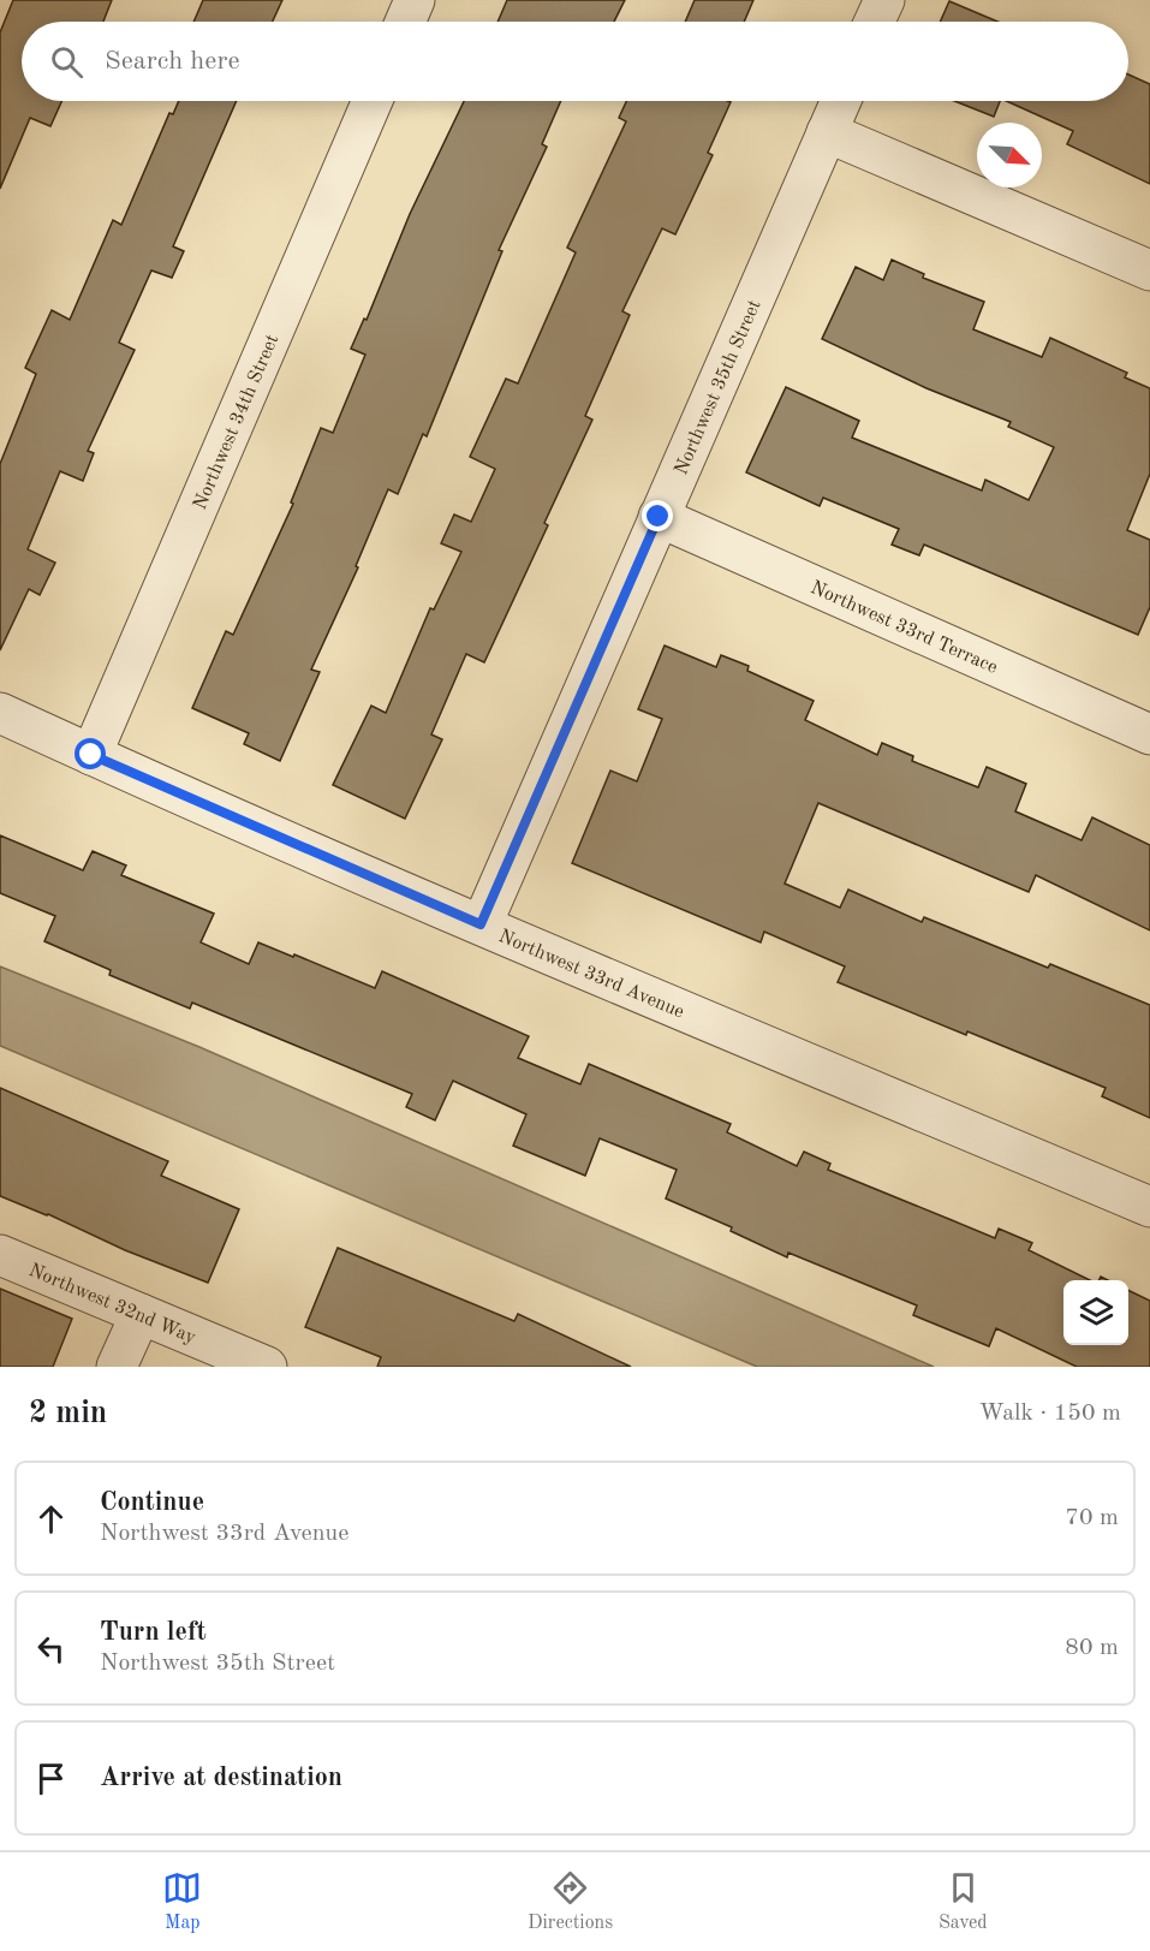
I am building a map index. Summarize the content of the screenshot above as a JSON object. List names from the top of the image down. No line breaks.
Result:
{"streets":{"street":["Northwest 35th Street","Northwest 34th Street","Northwest 33rd Terrace","Northwest 33rd Avenue","Northwest 32nd Way"]},"crossings":[["Northwest 35th Street","Northwest 33rd Terrace"],["Northwest 35th Street","Northwest 33rd Avenue"],["Northwest 34th Street","Northwest 33rd Avenue"]],"north":"bottom right","page":{"search":"Search here","heading":["2 min","Walk · 150 m"],"list":[["Continue","Northwest 33rd Avenue","70 m"],["Turn left","Northwest 35th Street","80 m"],"Arrive at destination"],"nav":["Map","Directions","Saved"]}}
